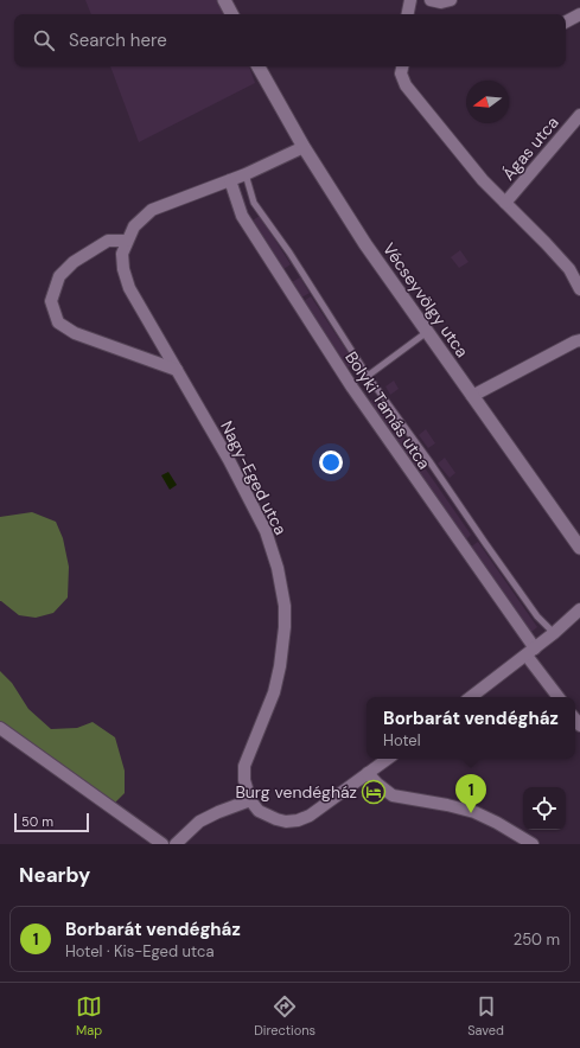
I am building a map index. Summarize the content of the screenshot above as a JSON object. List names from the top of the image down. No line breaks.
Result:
{"streets":{"main road":["Vécseyvölgy utca"],"street":["Ágas utca","Bolyki Tamás utca","Nagy-Eged utca"]},"crossings":[["Vécseyvölgy utca","Nagy-Eged utca"],["Bolyki Tamás utca","Nagy-Eged utca"]],"places":{"hotel":["Burg vendégház"]},"scale_bar":"50 m","north":"left","page":{"search":"Search here","popup":["Borbarát vendégház","Hotel"],"pins":"1","scale":"50 m","heading":"Nearby","list":[{"mark":"1","name":"Borbarát vendégház","note":"Hotel · Kis-Eged utca","value":"250 m"}],"nav":["Map","Directions","Saved"]}}
